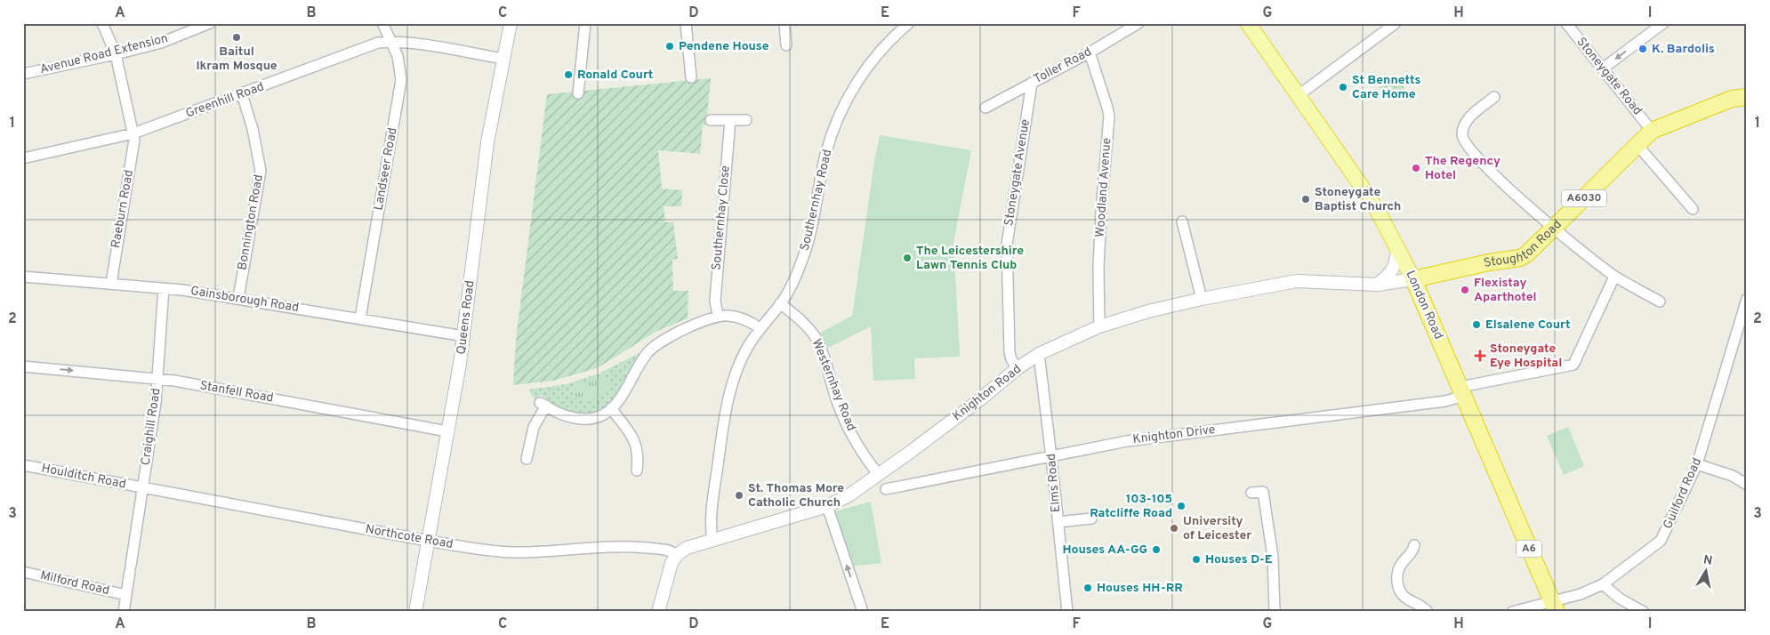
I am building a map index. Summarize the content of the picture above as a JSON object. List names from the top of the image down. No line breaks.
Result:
{"streets":{"highway":["A6030","Stoughton Road","London Road","A6"],"street":["Avenue Road Extension","Toller Road","Stoneygate Road","Greenhill Road","Landseer Road","Stoneygate Avenue","Woodland Avenue","Southernhay Road","Raeburn Road","Southernhay Close","Bonnington Road","Gainsborough Road","Queens Road","Westernhay Road","Stanfell Road","Knighton Road","Craighill Road","Knighton Drive","Houlditch Road","Elms Road","Guilford Road","Northcote Road","Milford Road"]},"crossings":[["Avenue Road Extension","Raeburn Road"],["Toller Road","Stoneygate Avenue"],["Toller Road","Woodland Avenue"],["Stoneygate Road","Stoughton Road"],["Greenhill Road","Landseer Road"],["Greenhill Road","Raeburn Road"],["Greenhill Road","Bonnington Road"],["Greenhill Road","Queens Road"],["Landseer Road","Gainsborough Road"],["Stoneygate Avenue","Knighton Road"],["Woodland Avenue","Knighton Road"],["Southernhay Road","Westernhay Road"],["Southernhay Road","Knighton Road"],["Raeburn Road","Gainsborough Road"],["Bonnington Road","Gainsborough Road"],["Stoughton Road","London Road"],["Stoughton Road","Knighton Road"],["Gainsborough Road","Queens Road"],["Gainsborough Road","Craighill Road"],["London Road","Knighton Road"],["London Road","Knighton Drive"],["London Road","Guilford Road"],["Queens Road","Stanfell Road"],["Queens Road","Northcote Road"],["Westernhay Road","Knighton Road"],["Stanfell Road","Craighill Road"],["Knighton Road","Elms Road"],["Knighton Road","Northcote Road"],["Craighill Road","Houlditch Road"],["Craighill Road","Northcote Road"],["Craighill Road","Milford Road"],["Knighton Drive","Elms Road"],["Houlditch Road","Northcote Road"]],"places":{"other":["Baitul Ikram Mosque","Pendene House","K. Bardolis","Ronald Court","St Bennetts Care Home","The Regency Hotel","Stoneygate Baptist Church","The Leicestershire Lawn Tennis Club","Flexistay Aparthotel","Elsalene Court","St. Thomas More Catholic Church","103-105 Ratcliffe Road","University of Leicester","Houses AA-GG","Houses D-E","Houses HH-RR"],"health":["Stoneygate Eye Hospital"]},"north":"top","grid":{"columns":["A","B","C","D","E","F","G","H","I"],"rows":["1","2","3"]}}
